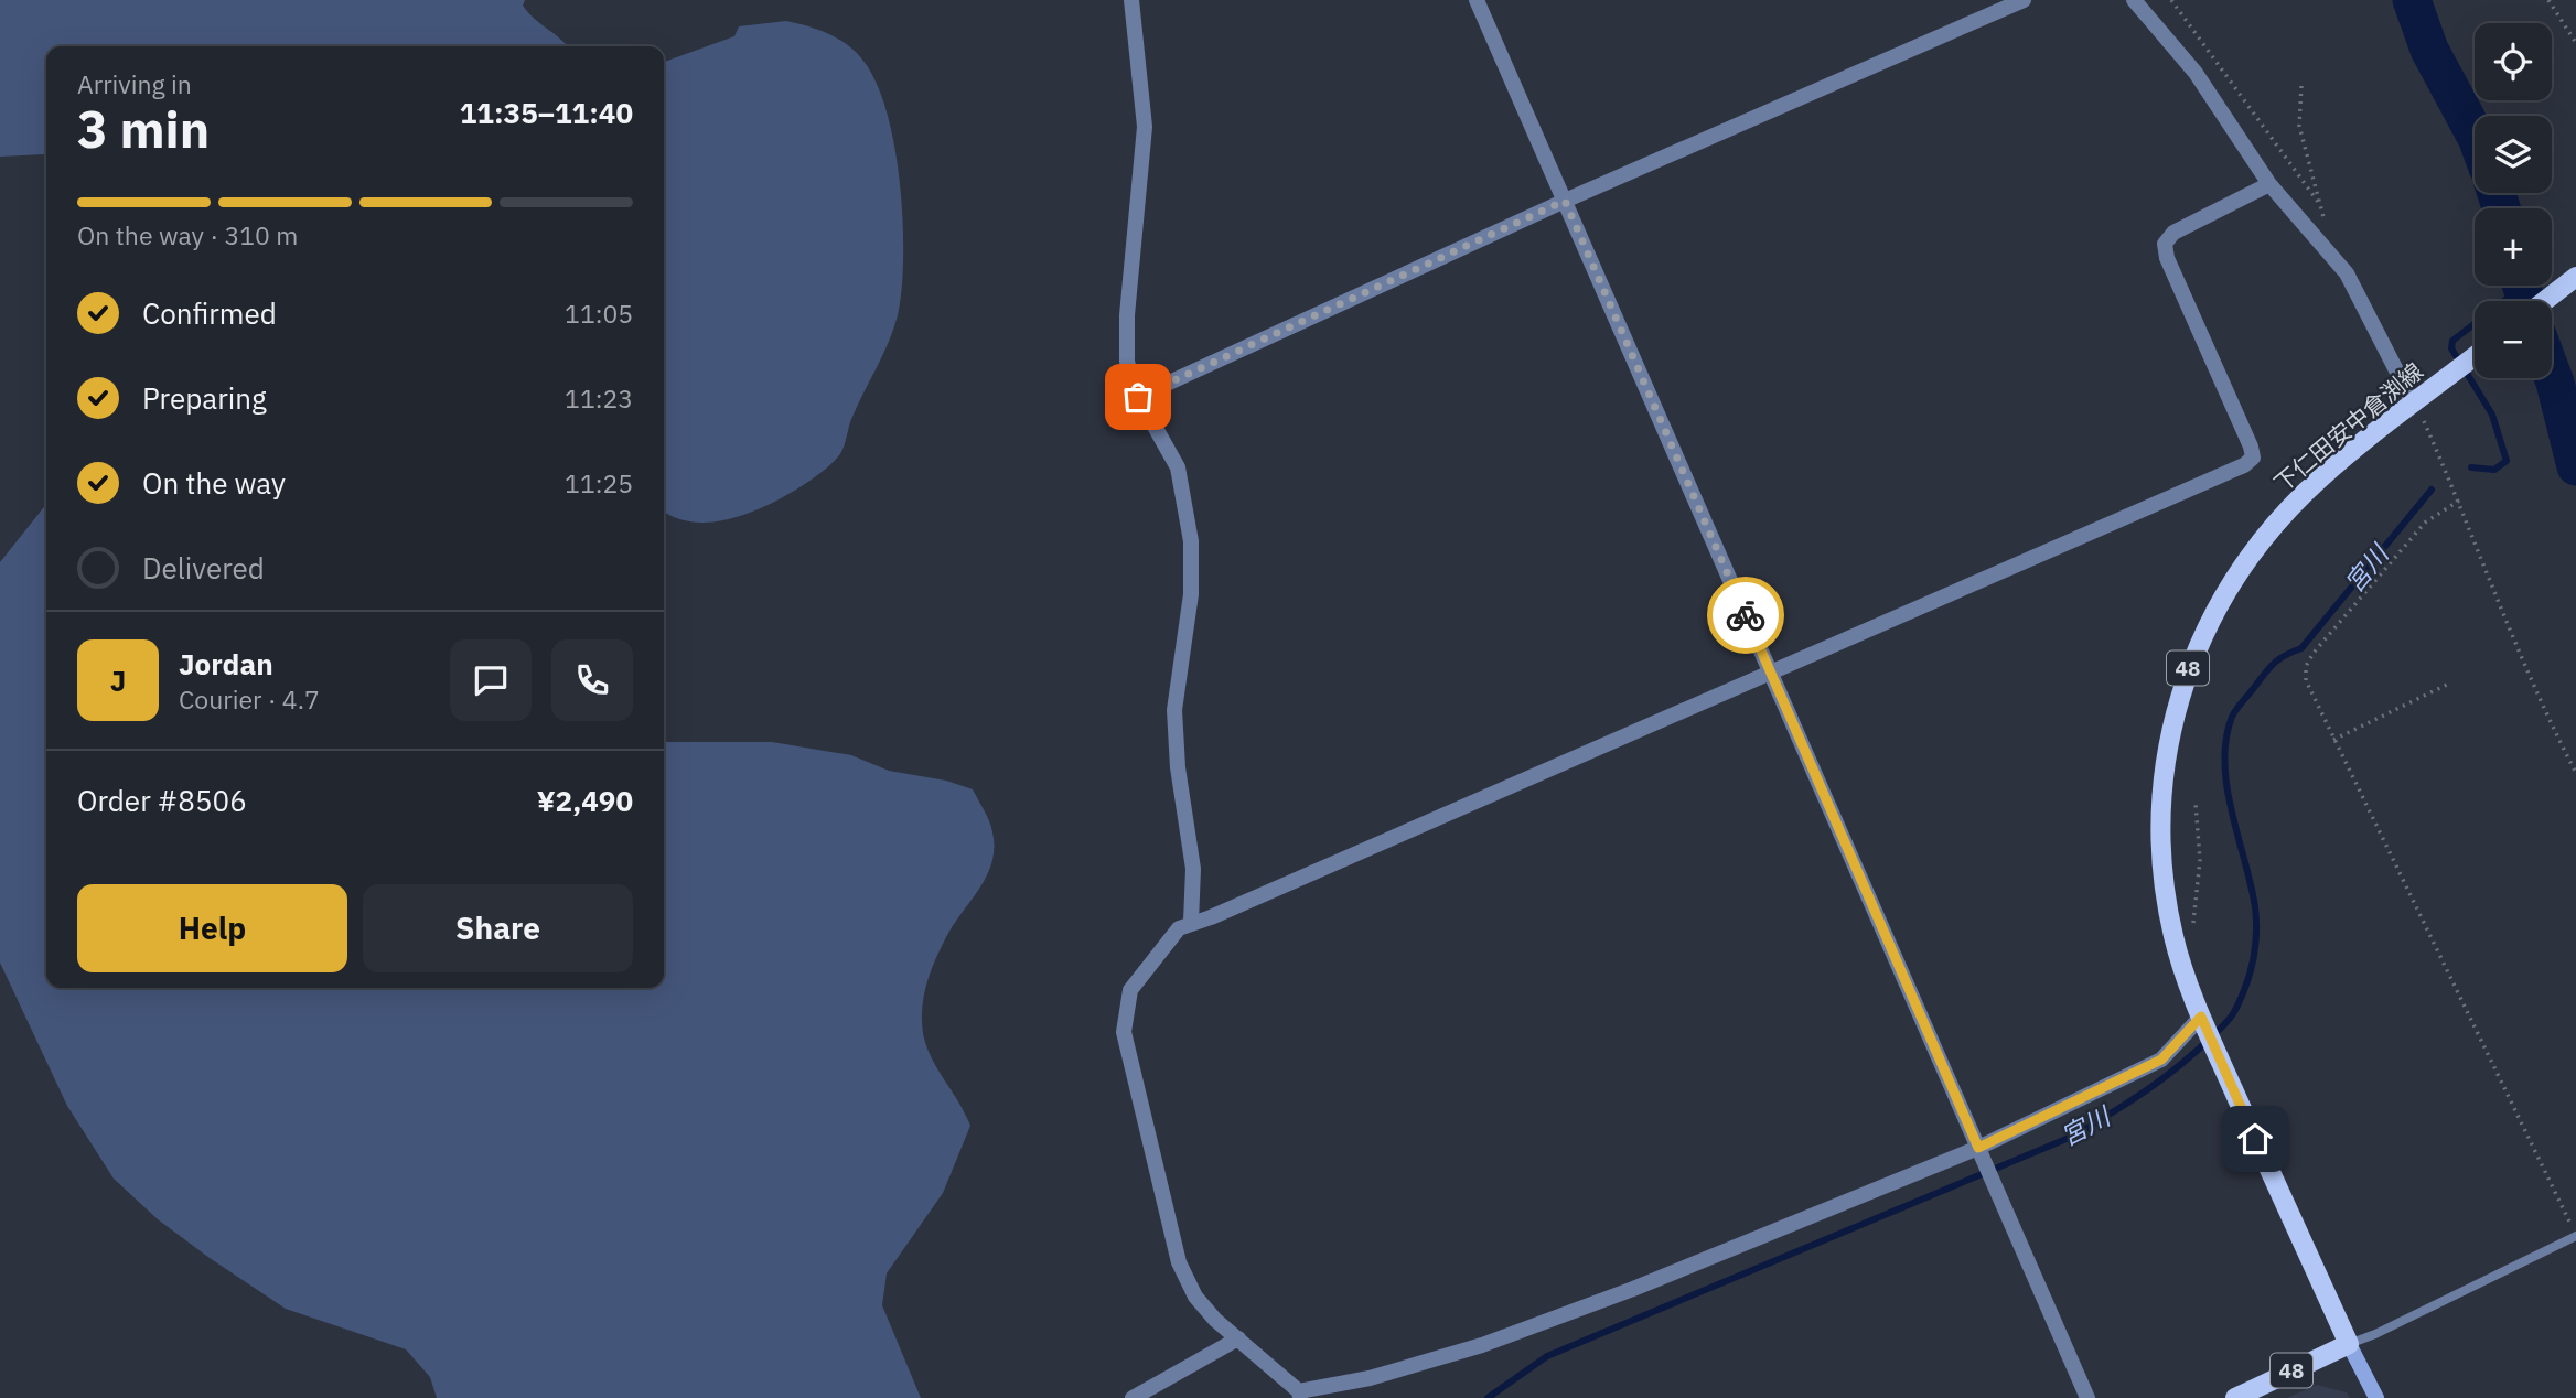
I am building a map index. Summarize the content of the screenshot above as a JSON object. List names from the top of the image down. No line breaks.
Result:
{"streets":{"main road":["下仁田安中倉渕線","48"]},"crossings":[["下仁田安中倉渕線","48"]],"water":["宮川"],"page":{"map_buttons":["+","−"],"heading":["3 min","Arriving in","11:35–11:40"],"panel":["Jordan","Courier · 4.7","Order #8506","¥2,490"],"bar":"On the way · 310 m","list":[["Confirmed","11:05"],["Preparing","11:23"],["On the way","11:25"],"Delivered"],"round":"J","buttons":["Help","Share"]}}
